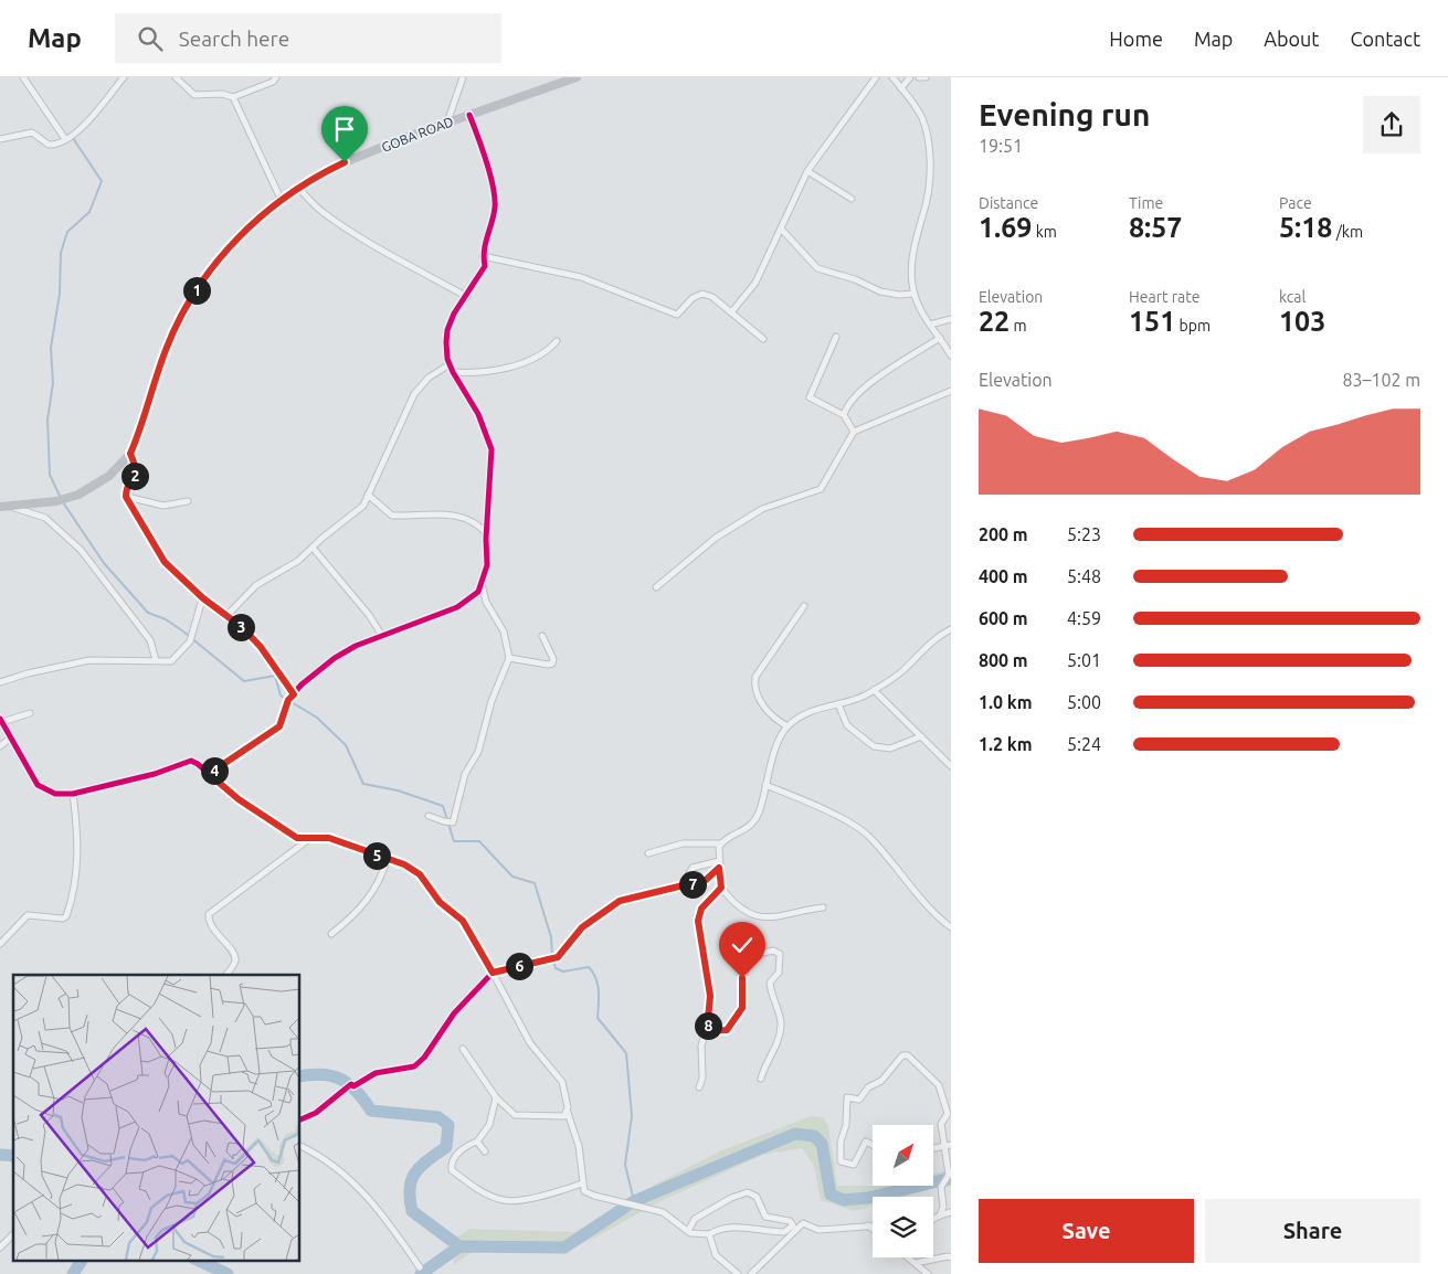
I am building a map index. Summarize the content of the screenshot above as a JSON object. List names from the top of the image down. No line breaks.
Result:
{"streets":{"main road":["GOBA ROAD"]},"north":"top right","page":{"header":"Map","search":"Search here","nav":["Home","Map","About","Contact"],"heading":["Evening run","19:51"],"stats":[["Distance","1.69 km"],["Time","8:57"],["Pace","5:18 /km"],["Elevation","22 m"],["Heart rate","151 bpm"],["kcal","103"]],"pins":["1","2","3","4","5","7","6","8"],"chart":["Elevation","83–102 m"],"list":[{"name":"200 m","note":"5:23"},{"name":"400 m","note":"5:48"},{"name":"600 m","note":"4:59"},{"name":"800 m","note":"5:01"},{"name":"1.0 km","note":"5:00"},{"name":"1.2 km","note":"5:24"}],"buttons":["Save","Share"]}}
